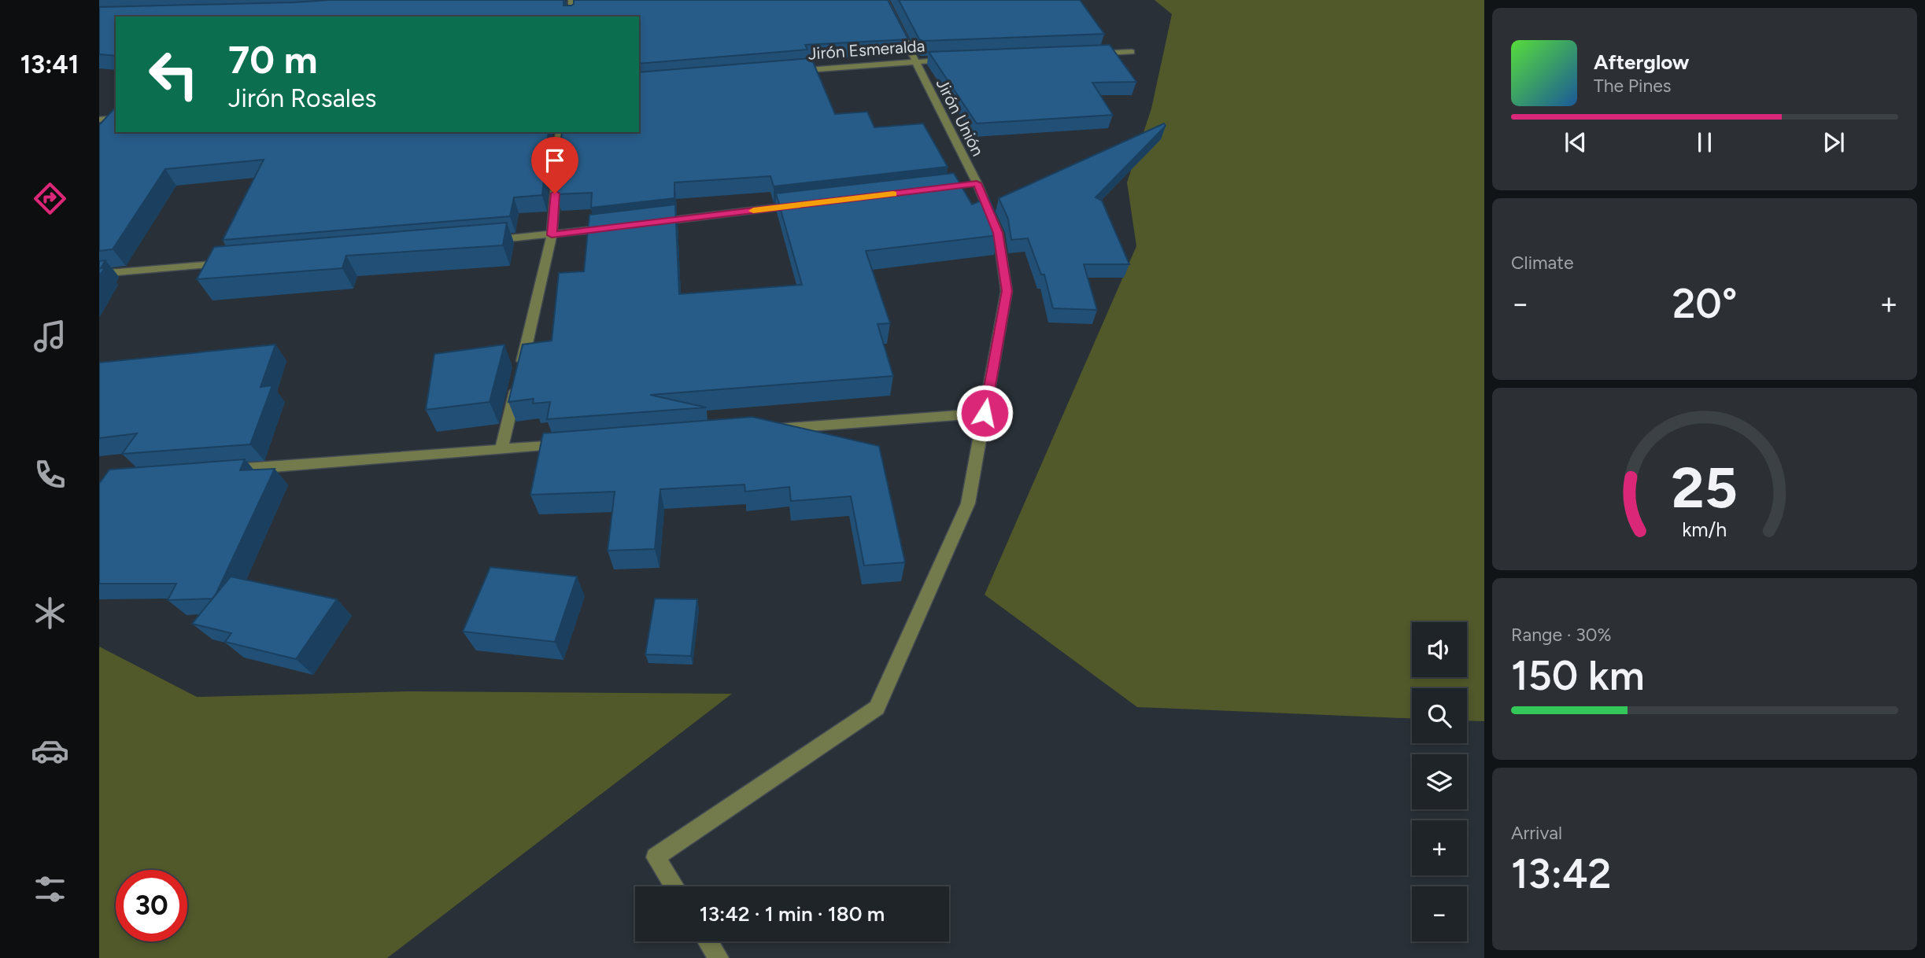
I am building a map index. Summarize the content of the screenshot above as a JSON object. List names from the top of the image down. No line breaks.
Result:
{"streets":{"street":["Jirón Esmeralda","Jirón Unión"]},"crossings":[["Jirón Esmeralda","Jirón Unión"]],"page":{"tabs":"13:41","turn":["70 m","Jirón Rosales"],"song":["Afterglow","The Pines"],"tile":["Climate",["Range · 30%","150 km"],["Arrival","13:42"]],"heat":["−","20°","+"],"map_buttons":["+","−"],"limit":"30","trip":"13:42 · 1 min · 180 m","gauge":["25","km/h"]}}
